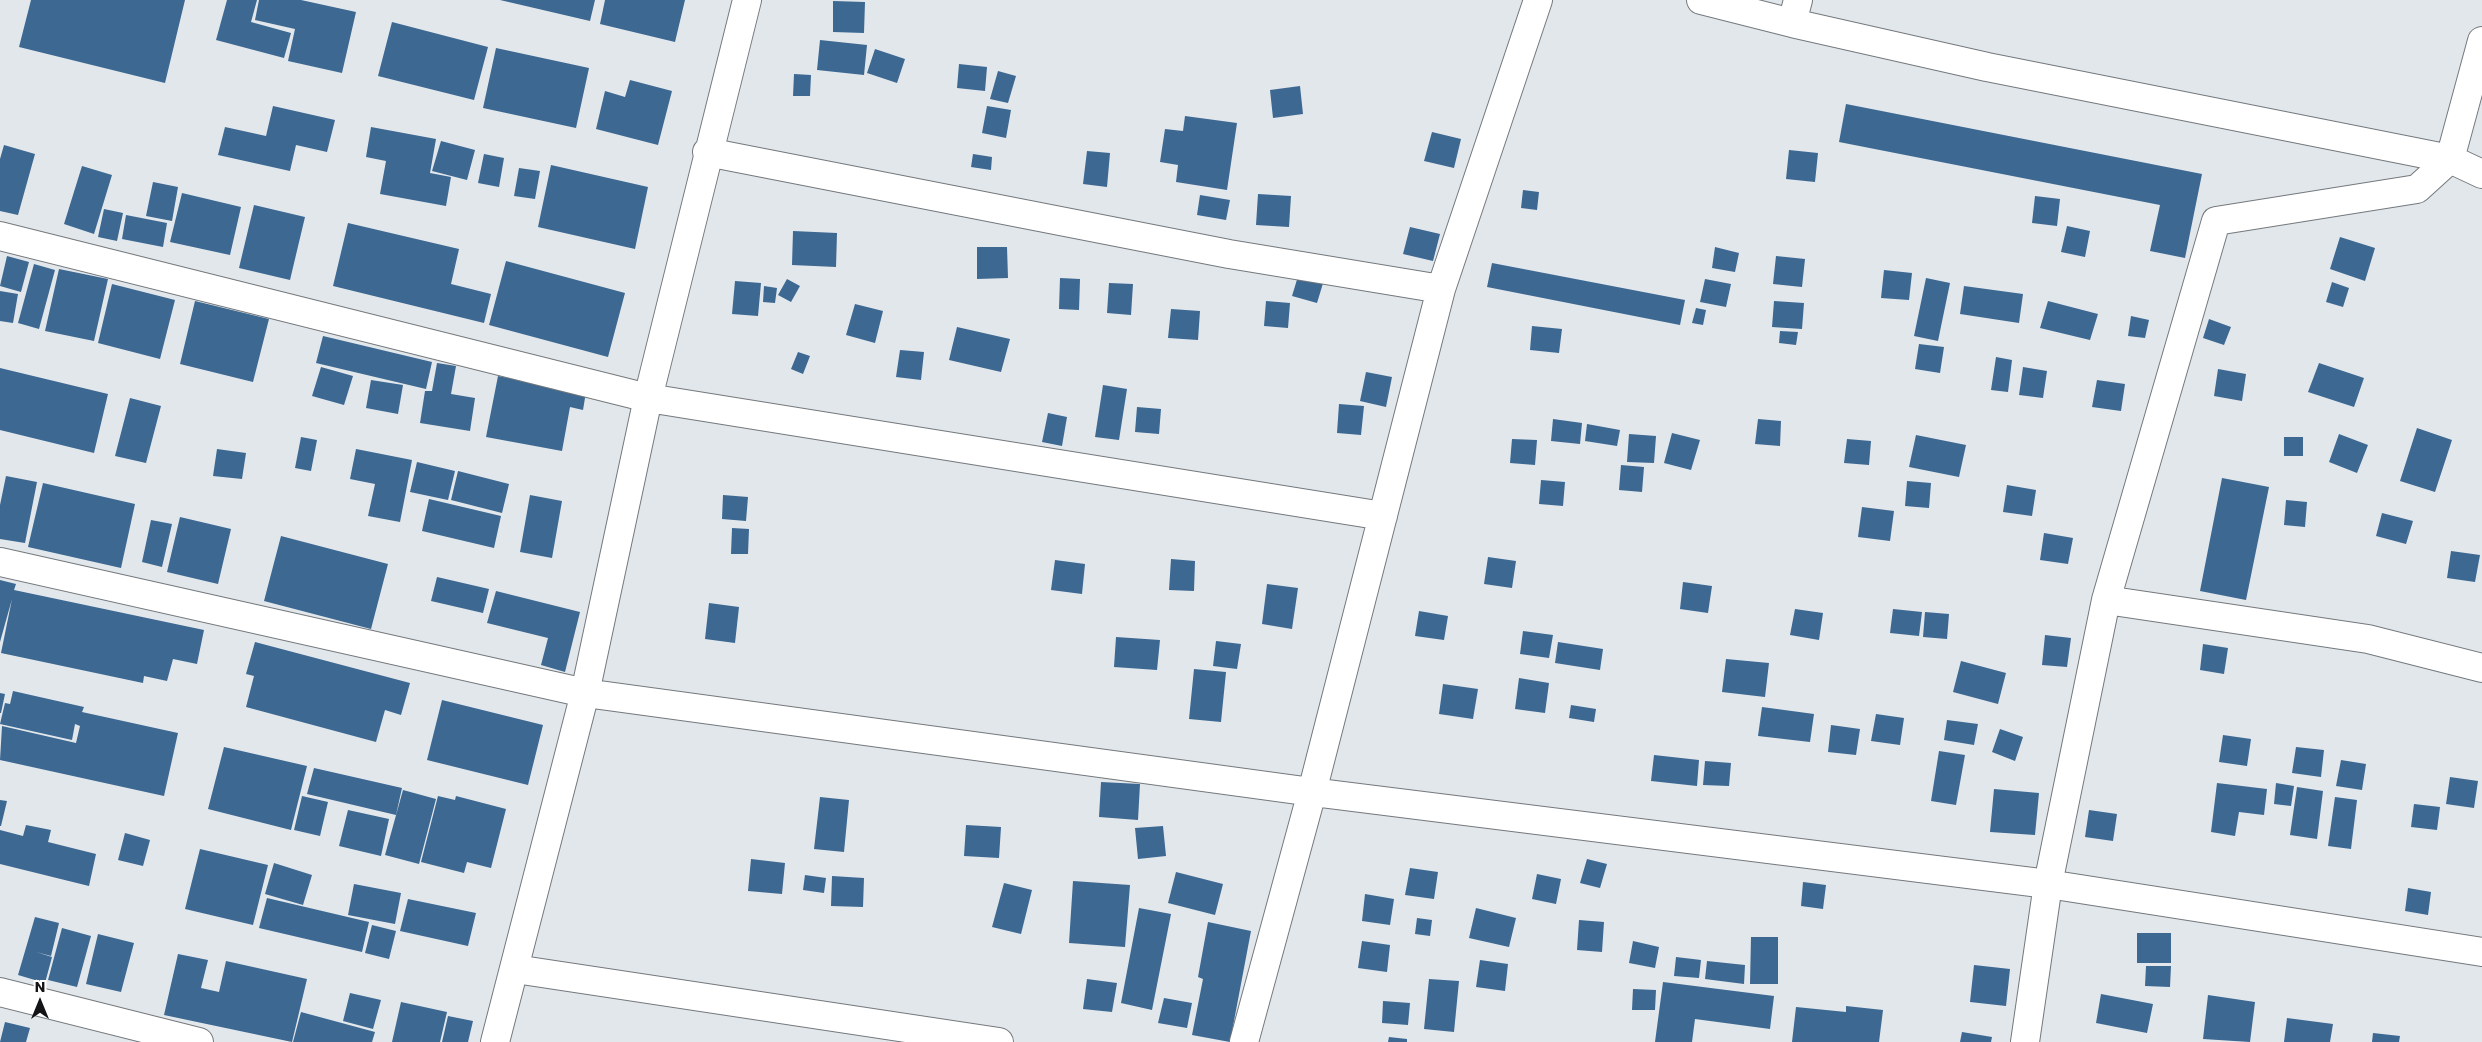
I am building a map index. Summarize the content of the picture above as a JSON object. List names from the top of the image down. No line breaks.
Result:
{"north":"top"}
